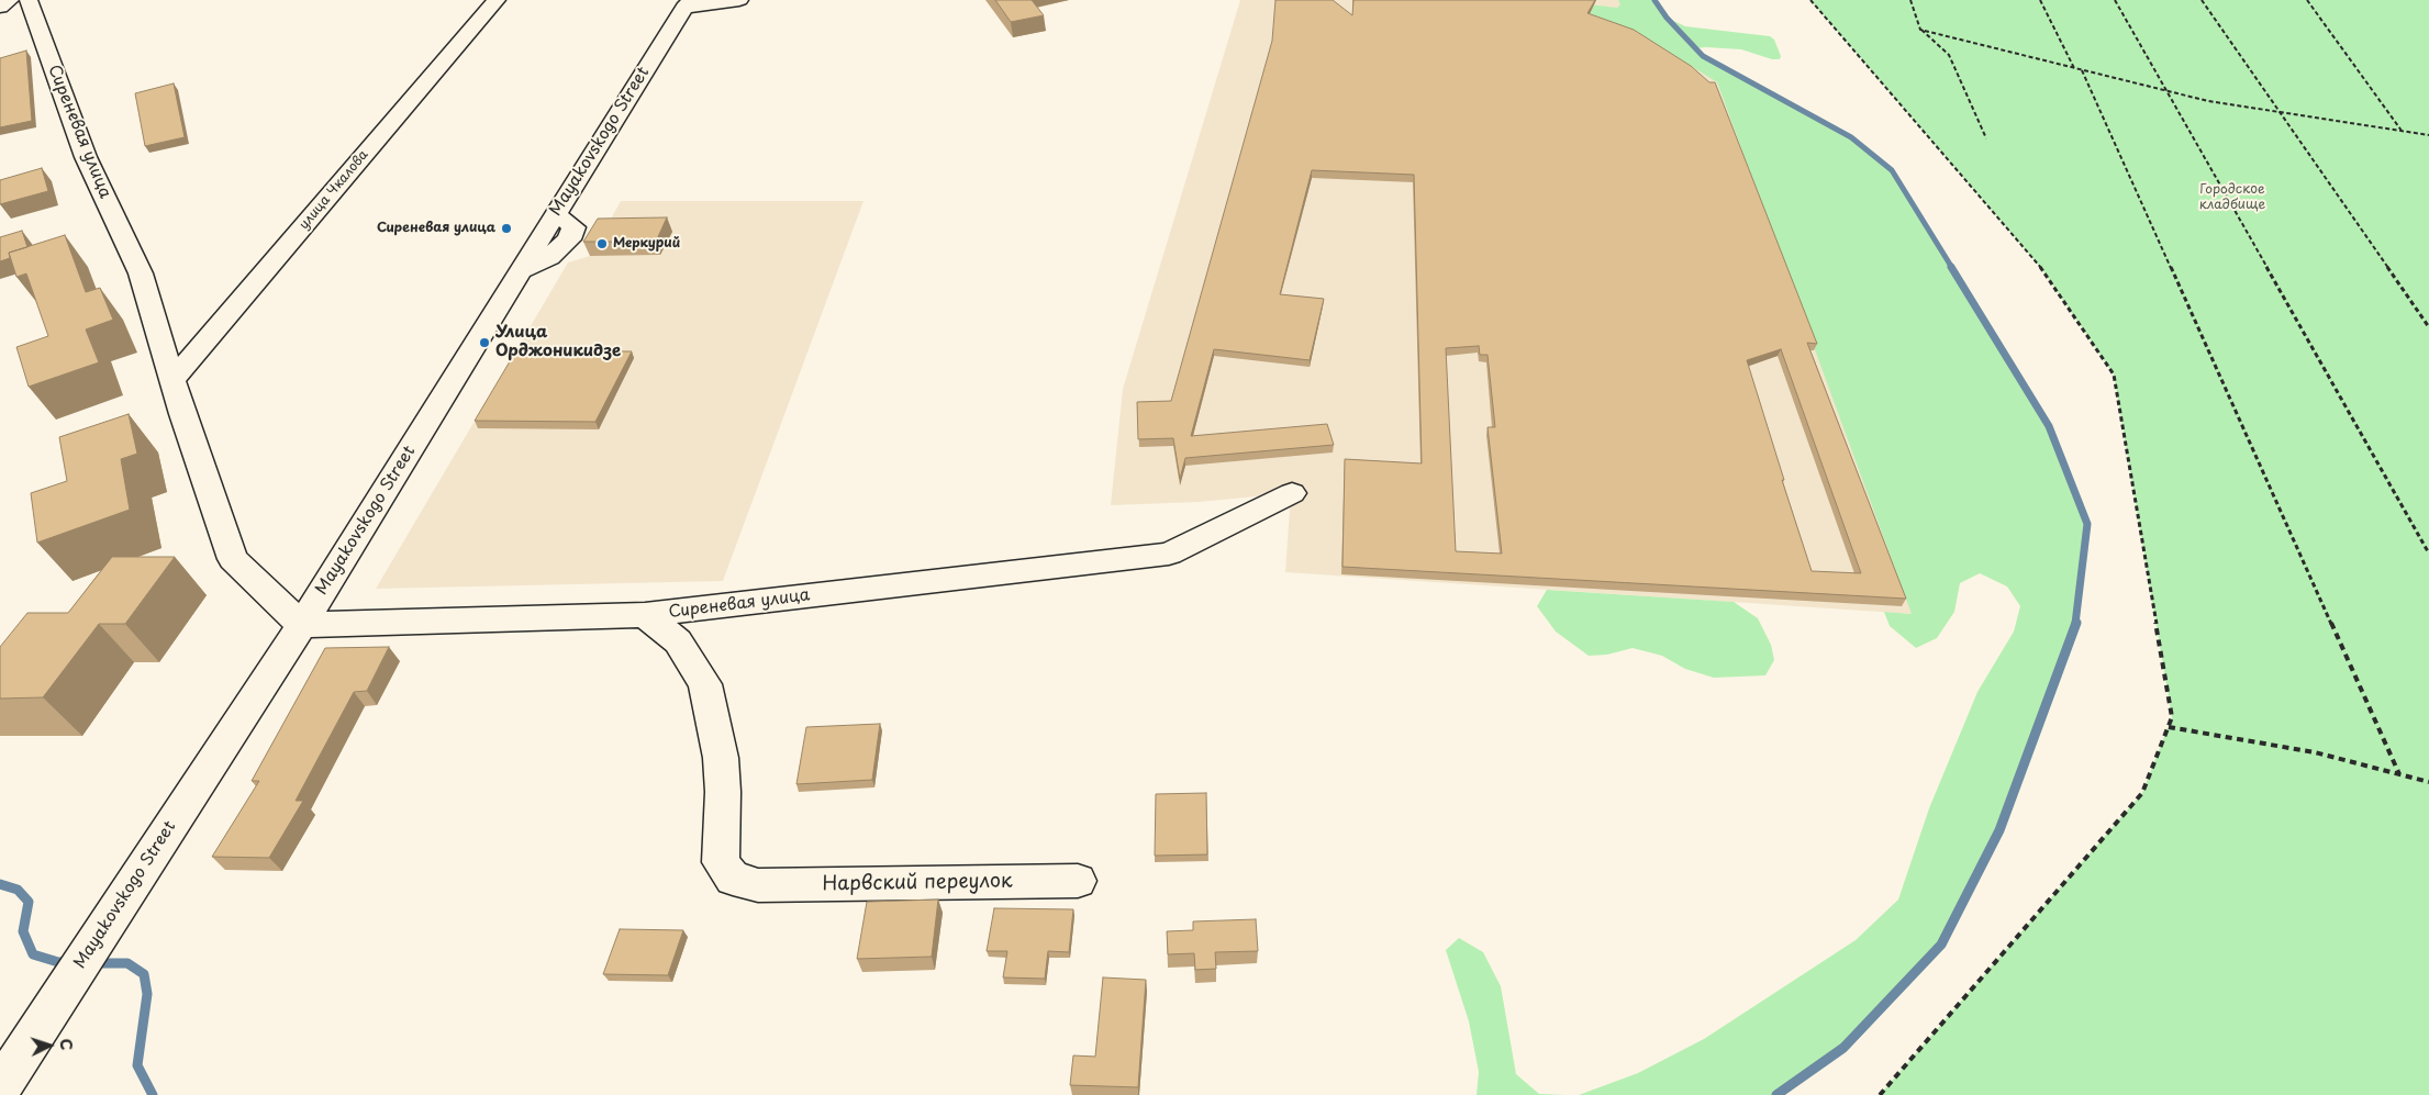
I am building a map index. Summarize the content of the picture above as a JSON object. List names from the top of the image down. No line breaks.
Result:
{"streets":{"street":["Сиреневая улица","Mayakovskogo Street","улица Чкалова","Нарвский переулок"]},"crossings":[["Сиреневая улица","Mayakovskogo Street"],["Сиреневая улица","улица Чкалова"],["Сиреневая улица","Нарвский переулок"]],"parks":["Городское кладбище"],"places":["Сиреневая улица","Меркурий","Улица Орджоникидзе"],"north":"right"}
